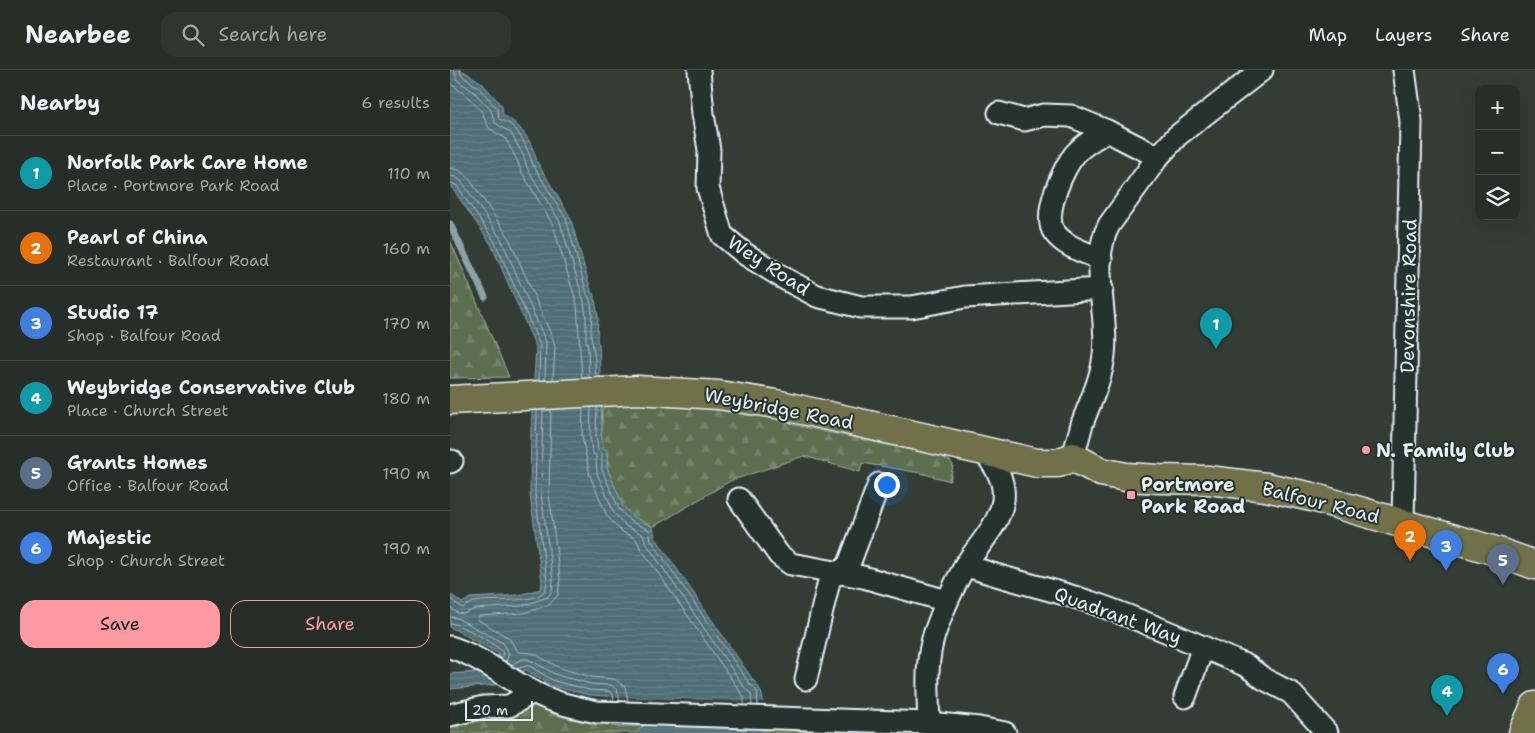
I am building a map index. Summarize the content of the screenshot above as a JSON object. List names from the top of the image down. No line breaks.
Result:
{"streets":{"main road":["Weybridge Road","Balfour Road"],"street":["Wey Road","Devonshire Road","Quadrant Way"]},"crossings":[["Devonshire Road","Balfour Road"],["Weybridge Road","Balfour Road"]],"places":{"other":["N. Family Club"],"transit":["Portmore Park Road"]},"scale_bar":"20 m","page":{"header":"Nearbee","search":"Search here","nav":["Map","Layers","Share"],"heading":["Nearby","6 results"],"map_buttons":["+","−"],"list":[{"mark":"1","name":"Norfolk Park Care Home","note":"Place · Portmore Park Road","value":"110 m"},{"mark":"2","name":"Pearl of China","note":"Restaurant · Balfour Road","value":"160 m"},{"mark":"3","name":"Studio 17","note":"Shop · Balfour Road","value":"170 m"},{"mark":"4","name":"Weybridge Conservative Club","note":"Place · Church Street","value":"180 m"},{"mark":"5","name":"Grants Homes","note":"Office · Balfour Road","value":"190 m"},{"mark":"6","name":"Majestic","note":"Shop · Church Street","value":"190 m"}],"pins":["1","2","3","5","6","4"],"buttons":["Save","Share"],"scale":"20 m"}}
